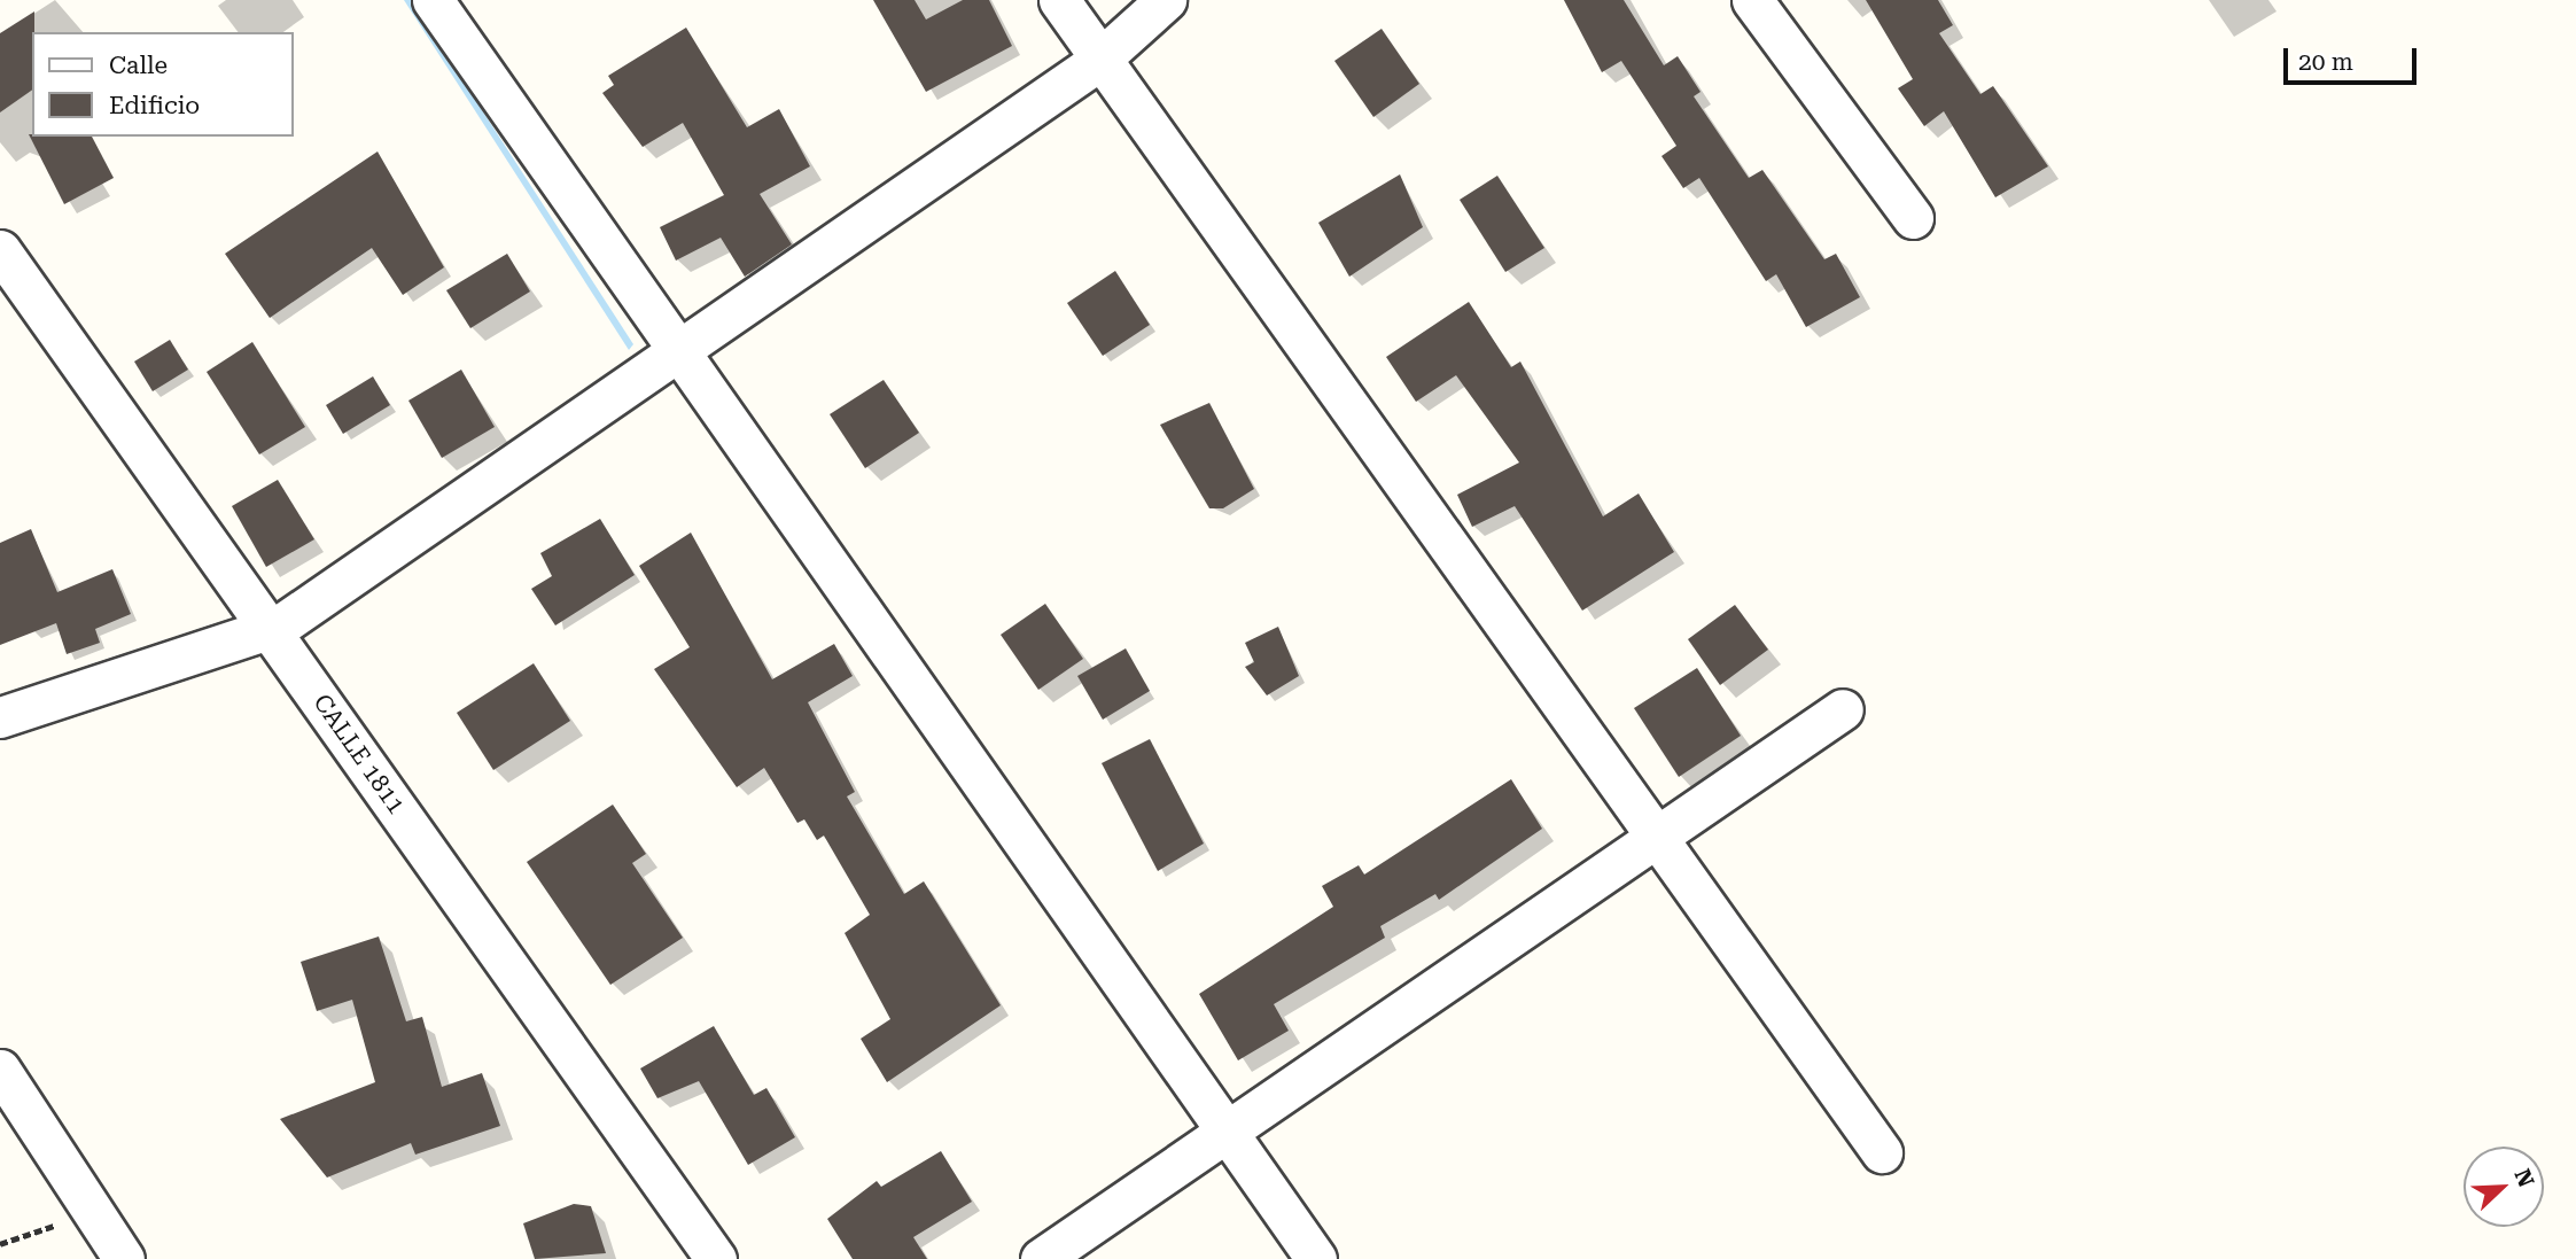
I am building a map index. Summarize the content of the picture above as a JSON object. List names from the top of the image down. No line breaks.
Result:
{"streets":{"street":["CALLE 1811"]},"legend":["Calle","Edificio"],"scale_bar":"20 m","north":"top right"}
